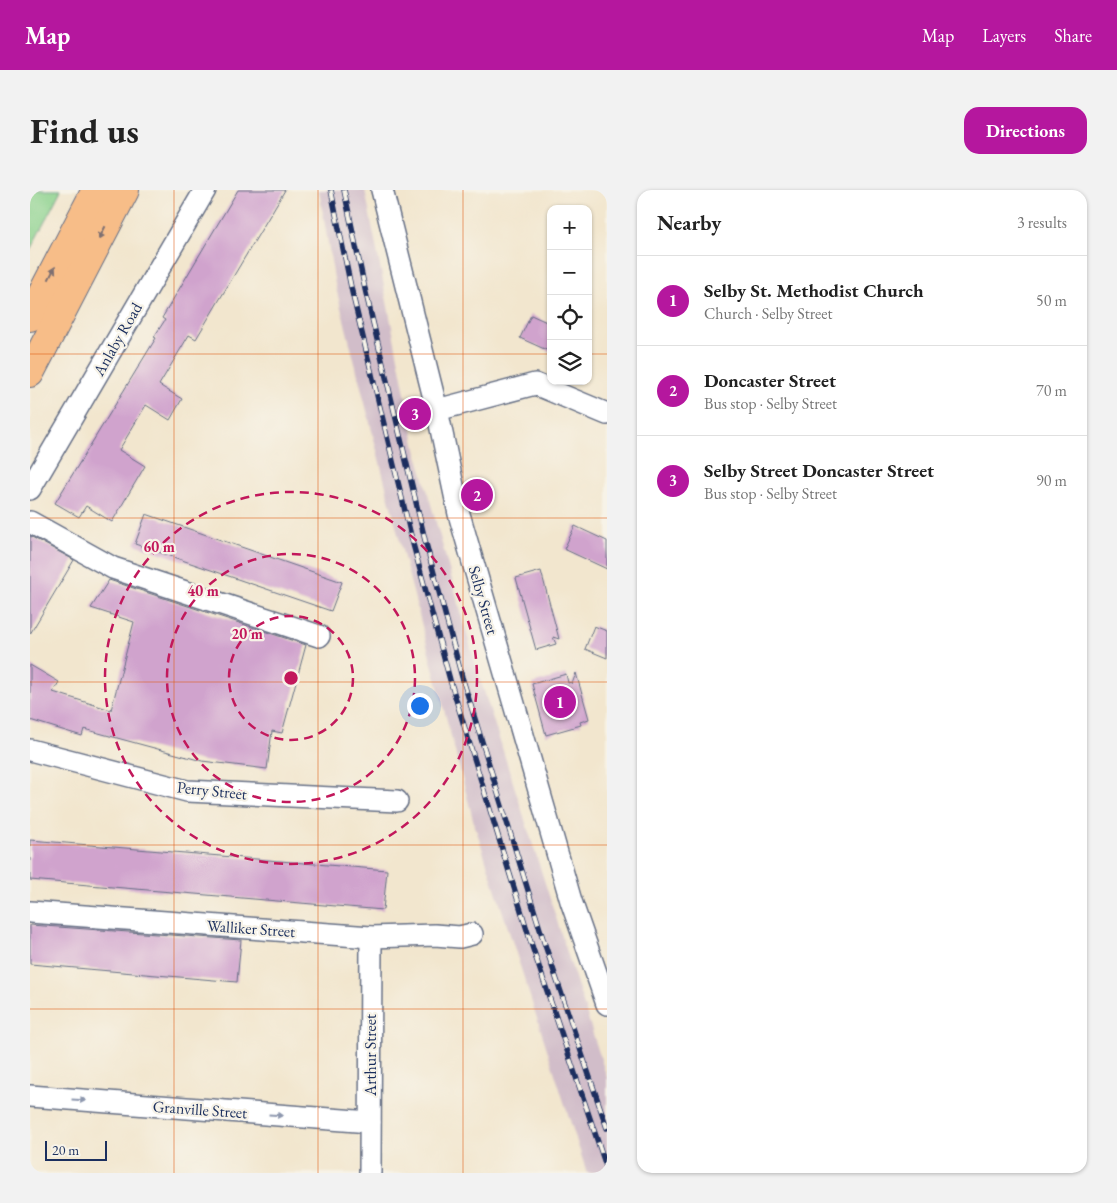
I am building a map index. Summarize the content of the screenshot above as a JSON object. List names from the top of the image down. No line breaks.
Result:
{"streets":{"street":["Anlaby Road","Selby Street","Perry Street","Walliker Street","Arthur Street","Granville Street"]},"crossings":[["Walliker Street","Arthur Street"],["Arthur Street","Granville Street"]],"one_way":["Granville Street"],"scale_bar":"20 m","page":{"header":"Map","nav":["Map","Layers","Share"],"buttons":"Directions","title":"Find us","heading":["Nearby","3 results"],"map_buttons":["+","−"],"list":[{"mark":"1","name":"Selby St. Methodist Church","note":"Church · Selby Street","value":"50 m"},{"mark":"2","name":"Doncaster Street","note":"Bus stop · Selby Street","value":"70 m"},{"mark":"3","name":"Selby Street Doncaster Street","note":"Bus stop · Selby Street","value":"90 m"}],"pins":["3","2","1"],"scale":"20 m"},"rings":["60 m","40 m","20 m"]}
